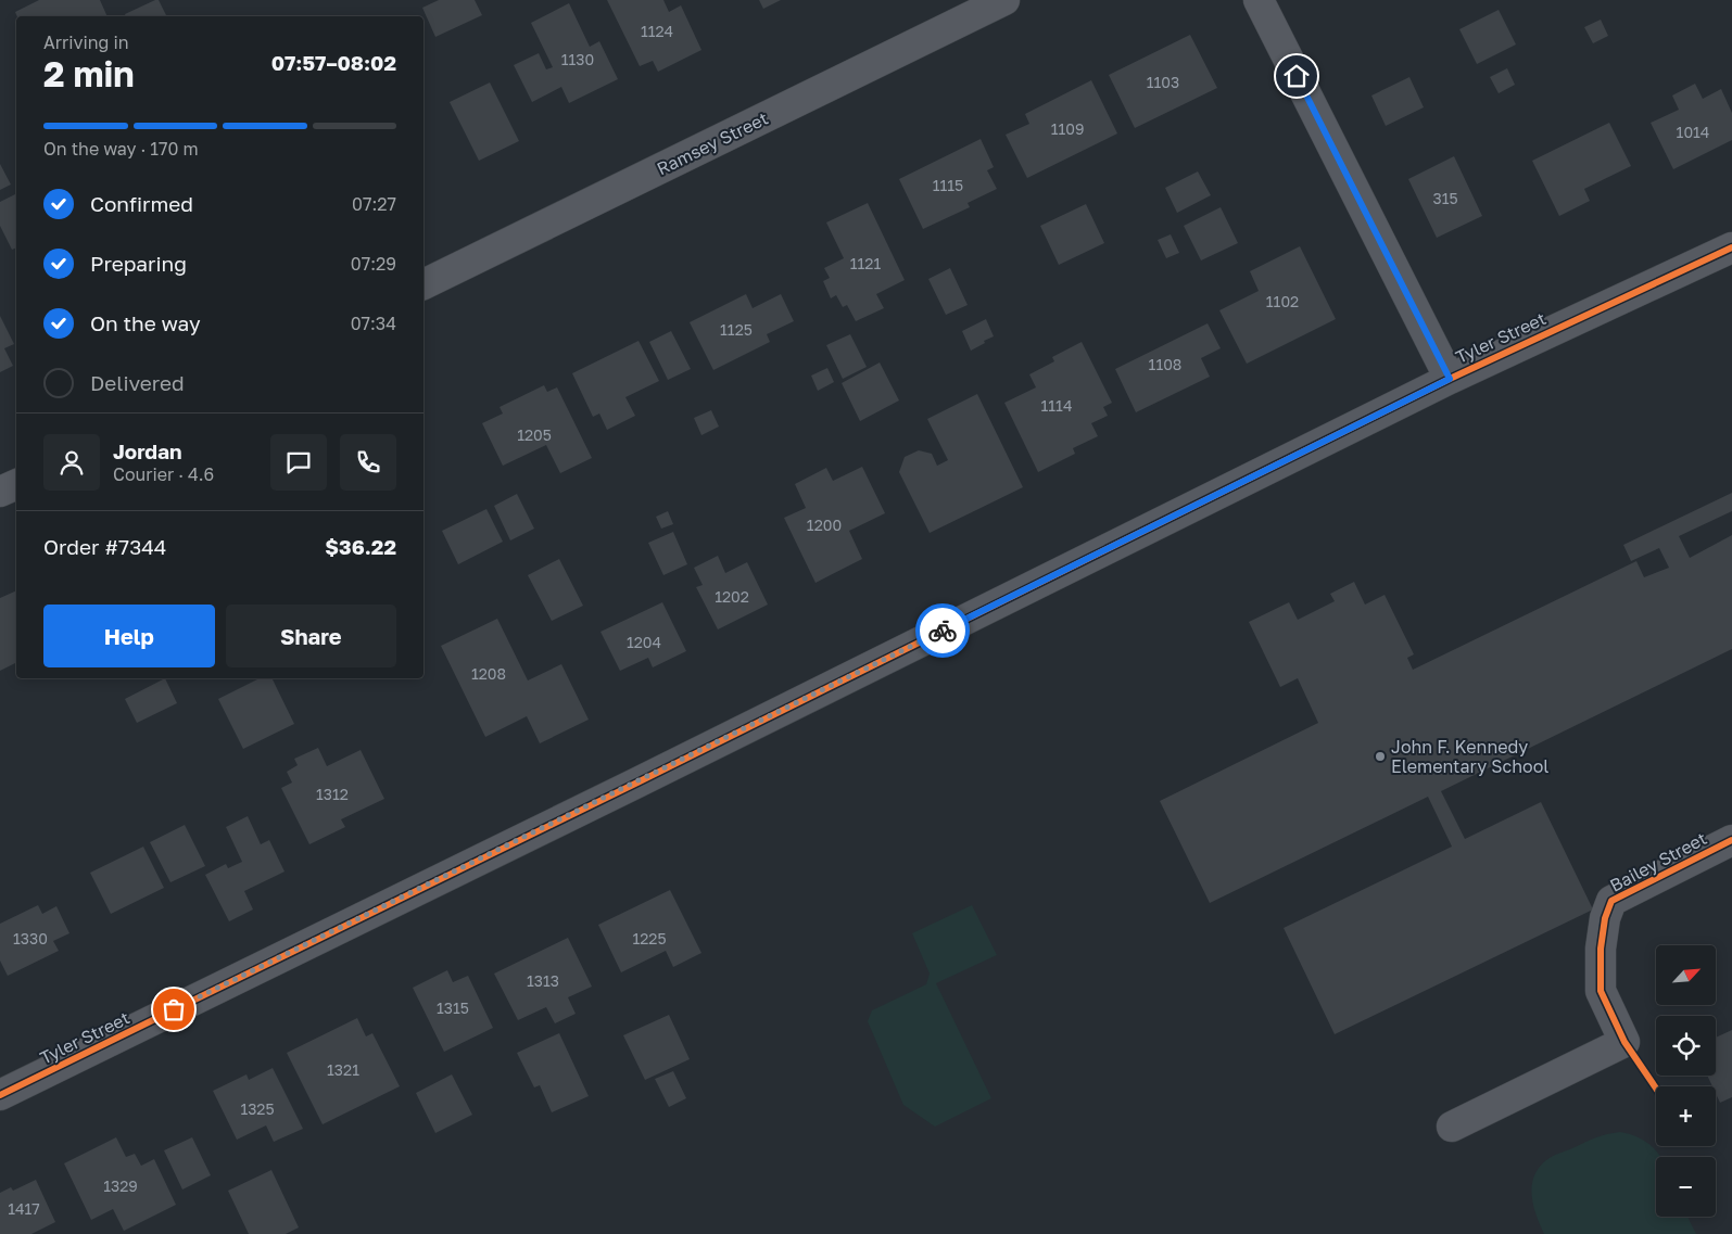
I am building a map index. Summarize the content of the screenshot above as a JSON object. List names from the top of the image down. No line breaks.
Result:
{"streets":{"street":["Ramsey Street","Tyler Street","Bailey Street"]},"places":["John F. Kennedy Elementary School"],"house_numbers":["1124","1130","1103","1109","1014","1115","315","1121","1102","1125","1108","1114","1205","1200","1202","1204","1208","1312","1330","1225","1313","1315","1321","1325","1329","1417"],"north":"top right","page":{"heading":["2 min","Arriving in","07:57–08:02"],"panel":["Jordan","Courier · 4.6","Order #7344","$36.22"],"bar":"On the way · 170 m","list":[["Confirmed","07:27"],["Preparing","07:29"],["On the way","07:34"],"Delivered"],"buttons":["Help","Share"],"map_buttons":["+","−"]}}
